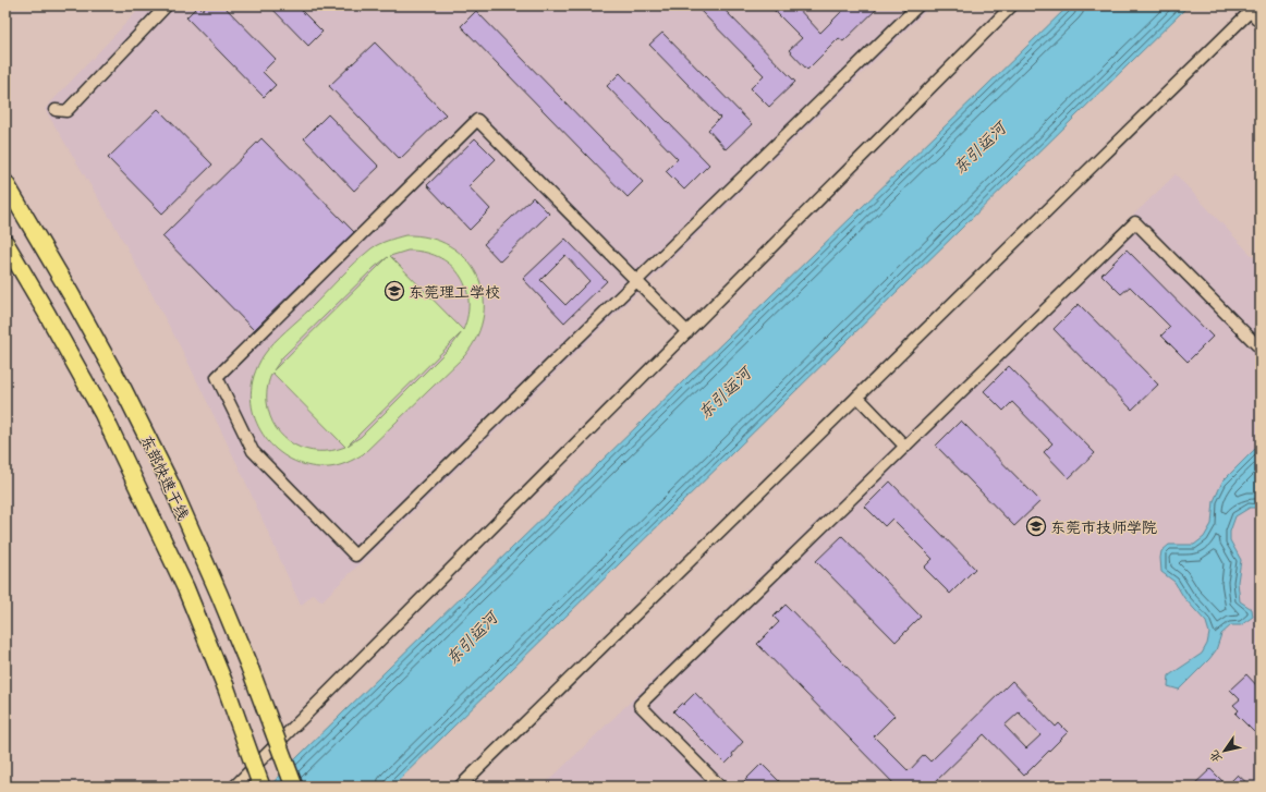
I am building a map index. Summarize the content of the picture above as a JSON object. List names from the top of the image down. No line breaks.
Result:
{"streets":{"highway":["东部快速干线"]},"water":["东引运河"],"places":{"school or university":["东莞理工学校","东莞市技师学院"]},"north":"bottom left"}
